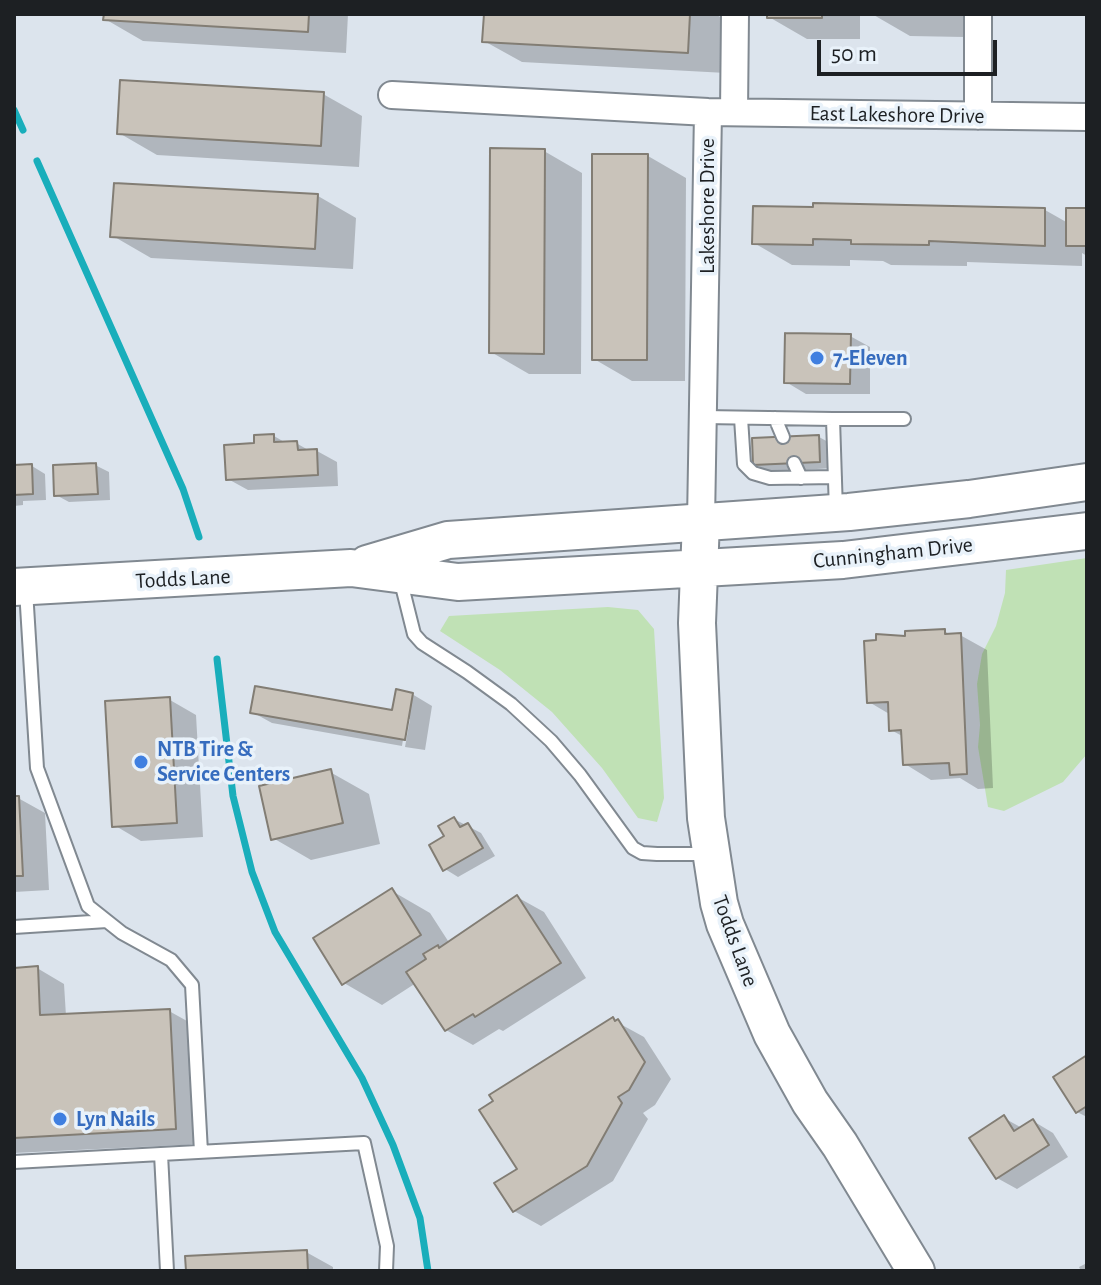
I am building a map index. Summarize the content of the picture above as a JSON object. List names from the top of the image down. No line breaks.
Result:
{"streets":{"main road":["Cunningham Drive","Todds Lane"],"street":["East Lakeshore Drive","Lakeshore Drive"]},"crossings":[["East Lakeshore Drive","Lakeshore Drive"],["Lakeshore Drive","Cunningham Drive"],["Lakeshore Drive","Todds Lane"],["Cunningham Drive","Todds Lane"]],"places":["7-Eleven","NTB Tire & Service Centers","Lyn Nails"],"scale_bar":"50 m"}
